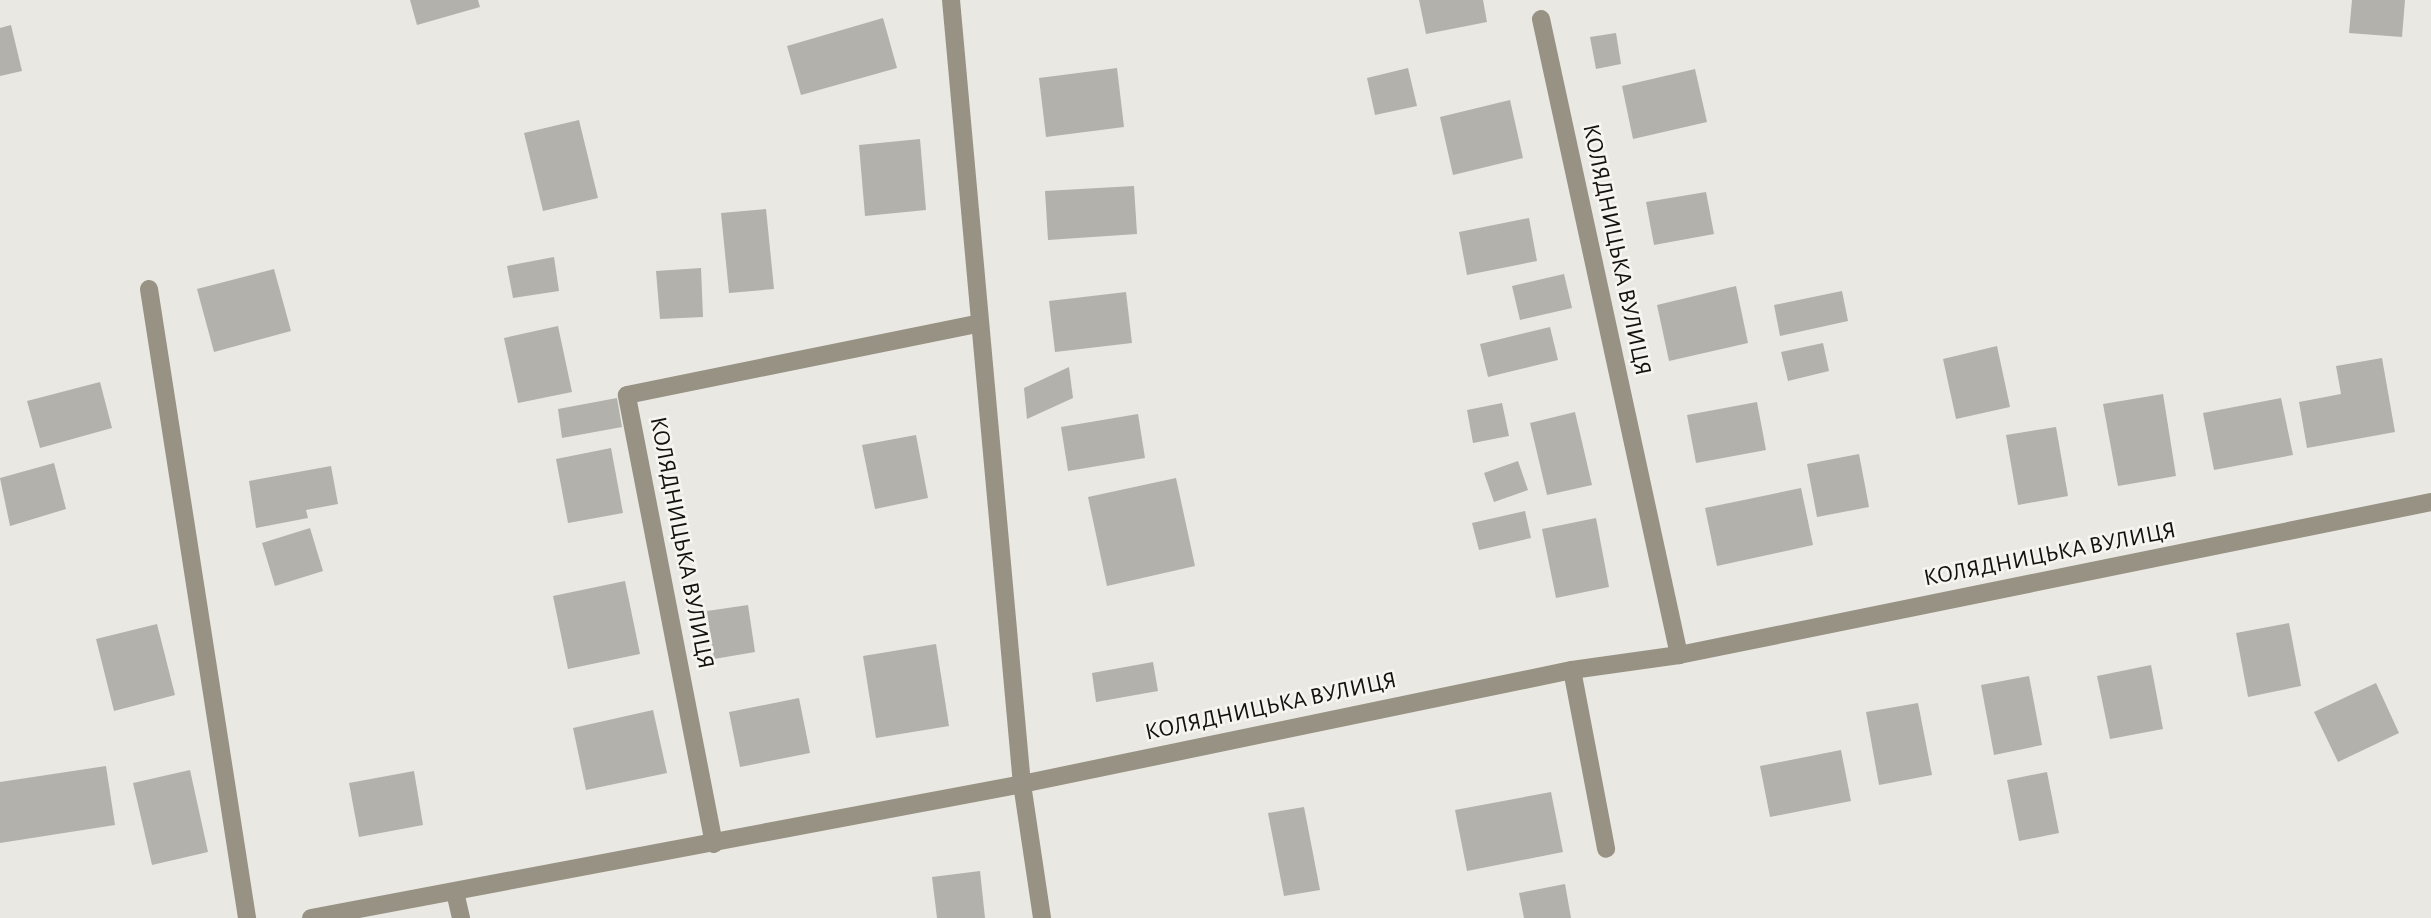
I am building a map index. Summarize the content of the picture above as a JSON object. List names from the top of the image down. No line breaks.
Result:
{"streets":{"street":["КОЛЯДНИЦЬКА ВУЛИЦЯ"]}}
